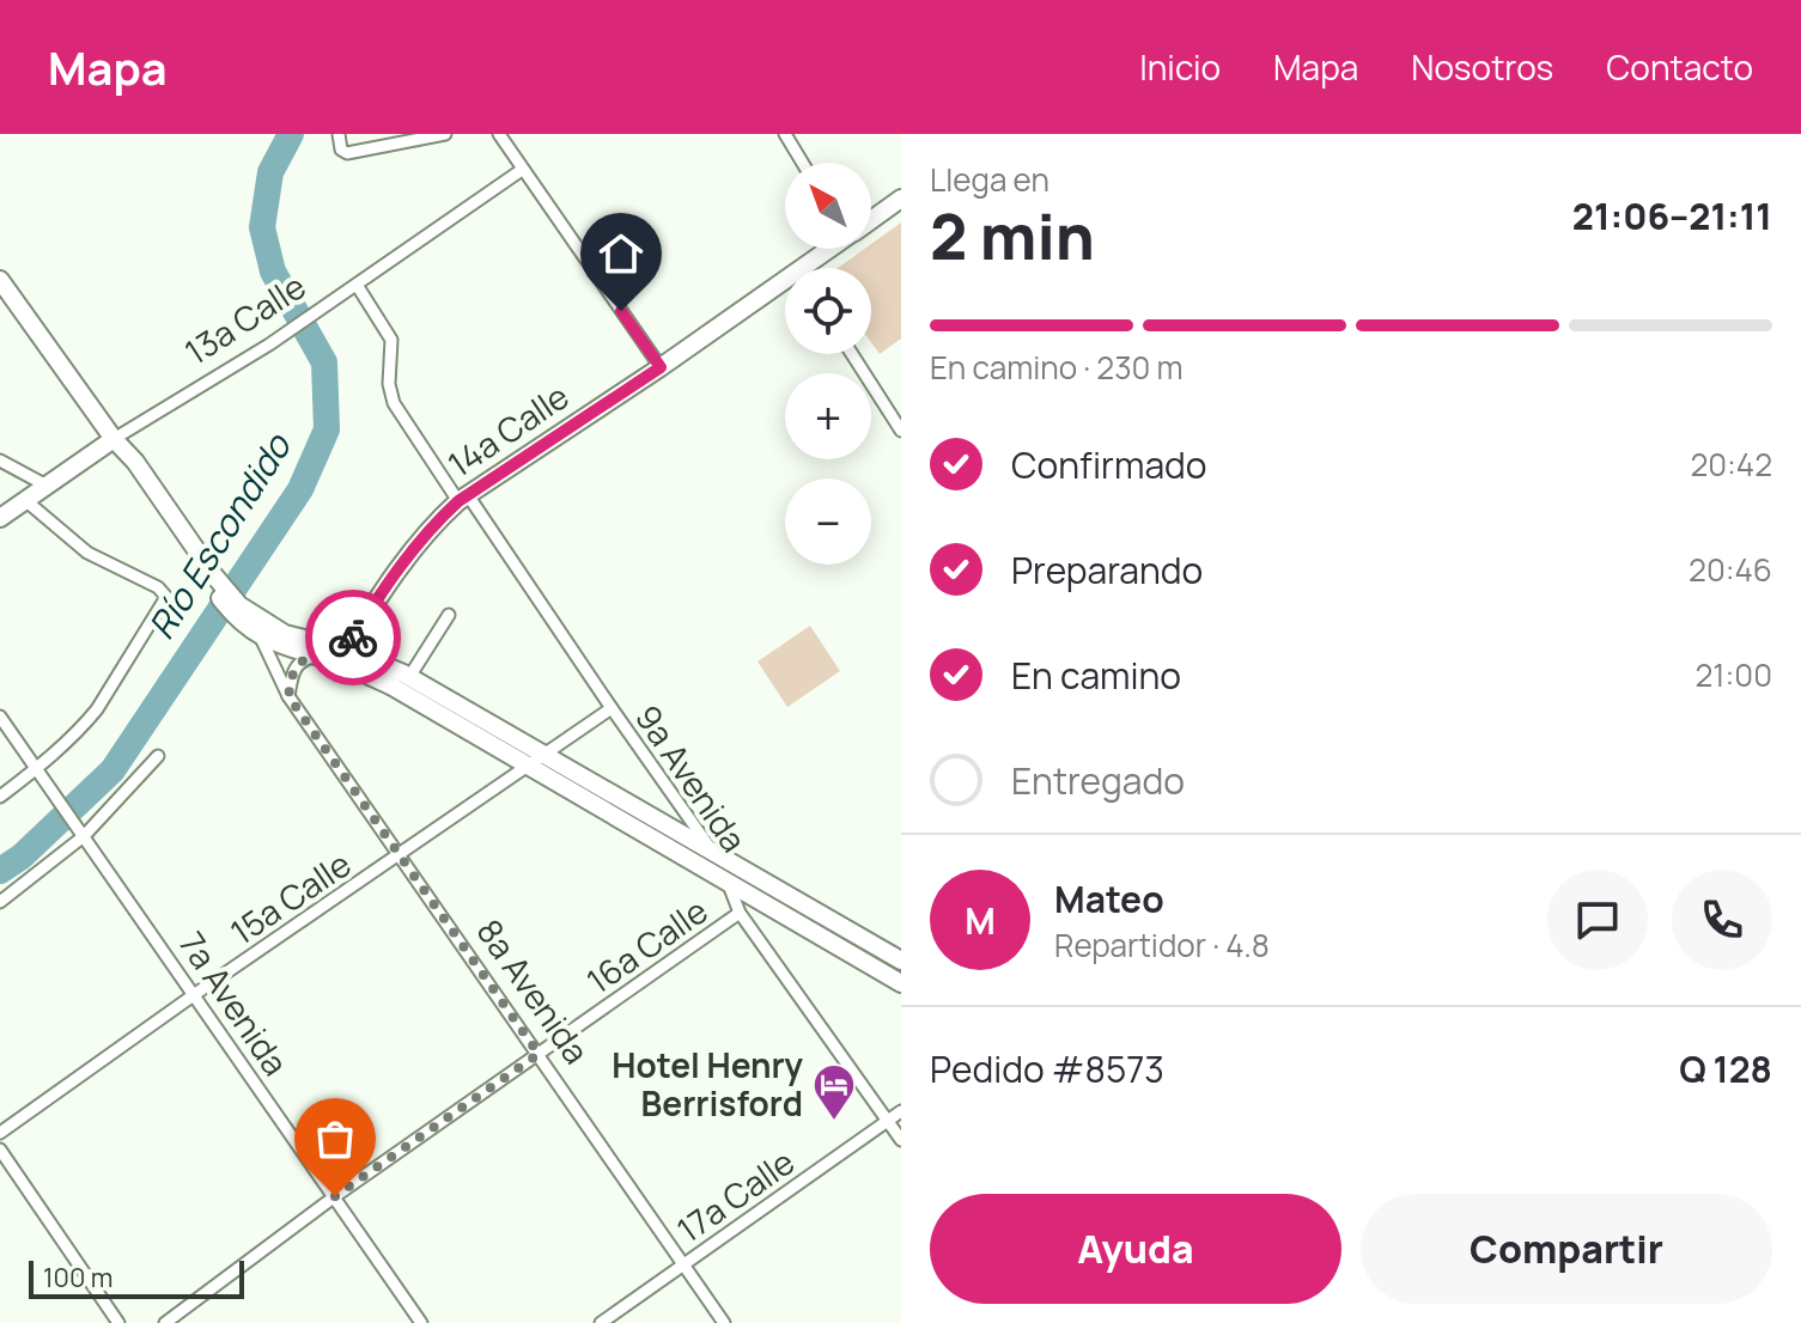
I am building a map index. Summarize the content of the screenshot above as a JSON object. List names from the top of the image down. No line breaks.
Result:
{"streets":{"main road":["13a Calle","14a Calle","8a Avenida"],"street":["9a Avenida","15a Calle","16a Calle","7a Avenida","17a Calle"]},"crossings":[["13a Calle","9a Avenida"],["13a Calle","8a Avenida"],["14a Calle","9a Avenida"],["14a Calle","8a Avenida"],["9a Avenida","15a Calle"],["9a Avenida","16a Calle"],["9a Avenida","17a Calle"],["15a Calle","8a Avenida"],["15a Calle","7a Avenida"],["16a Calle","8a Avenida"],["16a Calle","7a Avenida"],["8a Avenida","17a Calle"]],"water":["Río Escondido"],"places":{"hotel":["Hotel Henry Berrisford"]},"scale_bar":"100 m","north":"top left","page":{"header":"Mapa","nav":["Inicio","Mapa","Nosotros","Contacto"],"heading":["2 min","Llega en","21:06–21:11"],"panel":["Mateo","Repartidor · 4.8","Pedido #8573","Q 128"],"map_buttons":["+","−"],"bar":"En camino · 230 m","list":[["Confirmado","20:42"],["Preparando","20:46"],["En camino","21:00"],"Entregado"],"round":"M","buttons":["Ayuda","Compartir"],"scale":"100 m"}}
